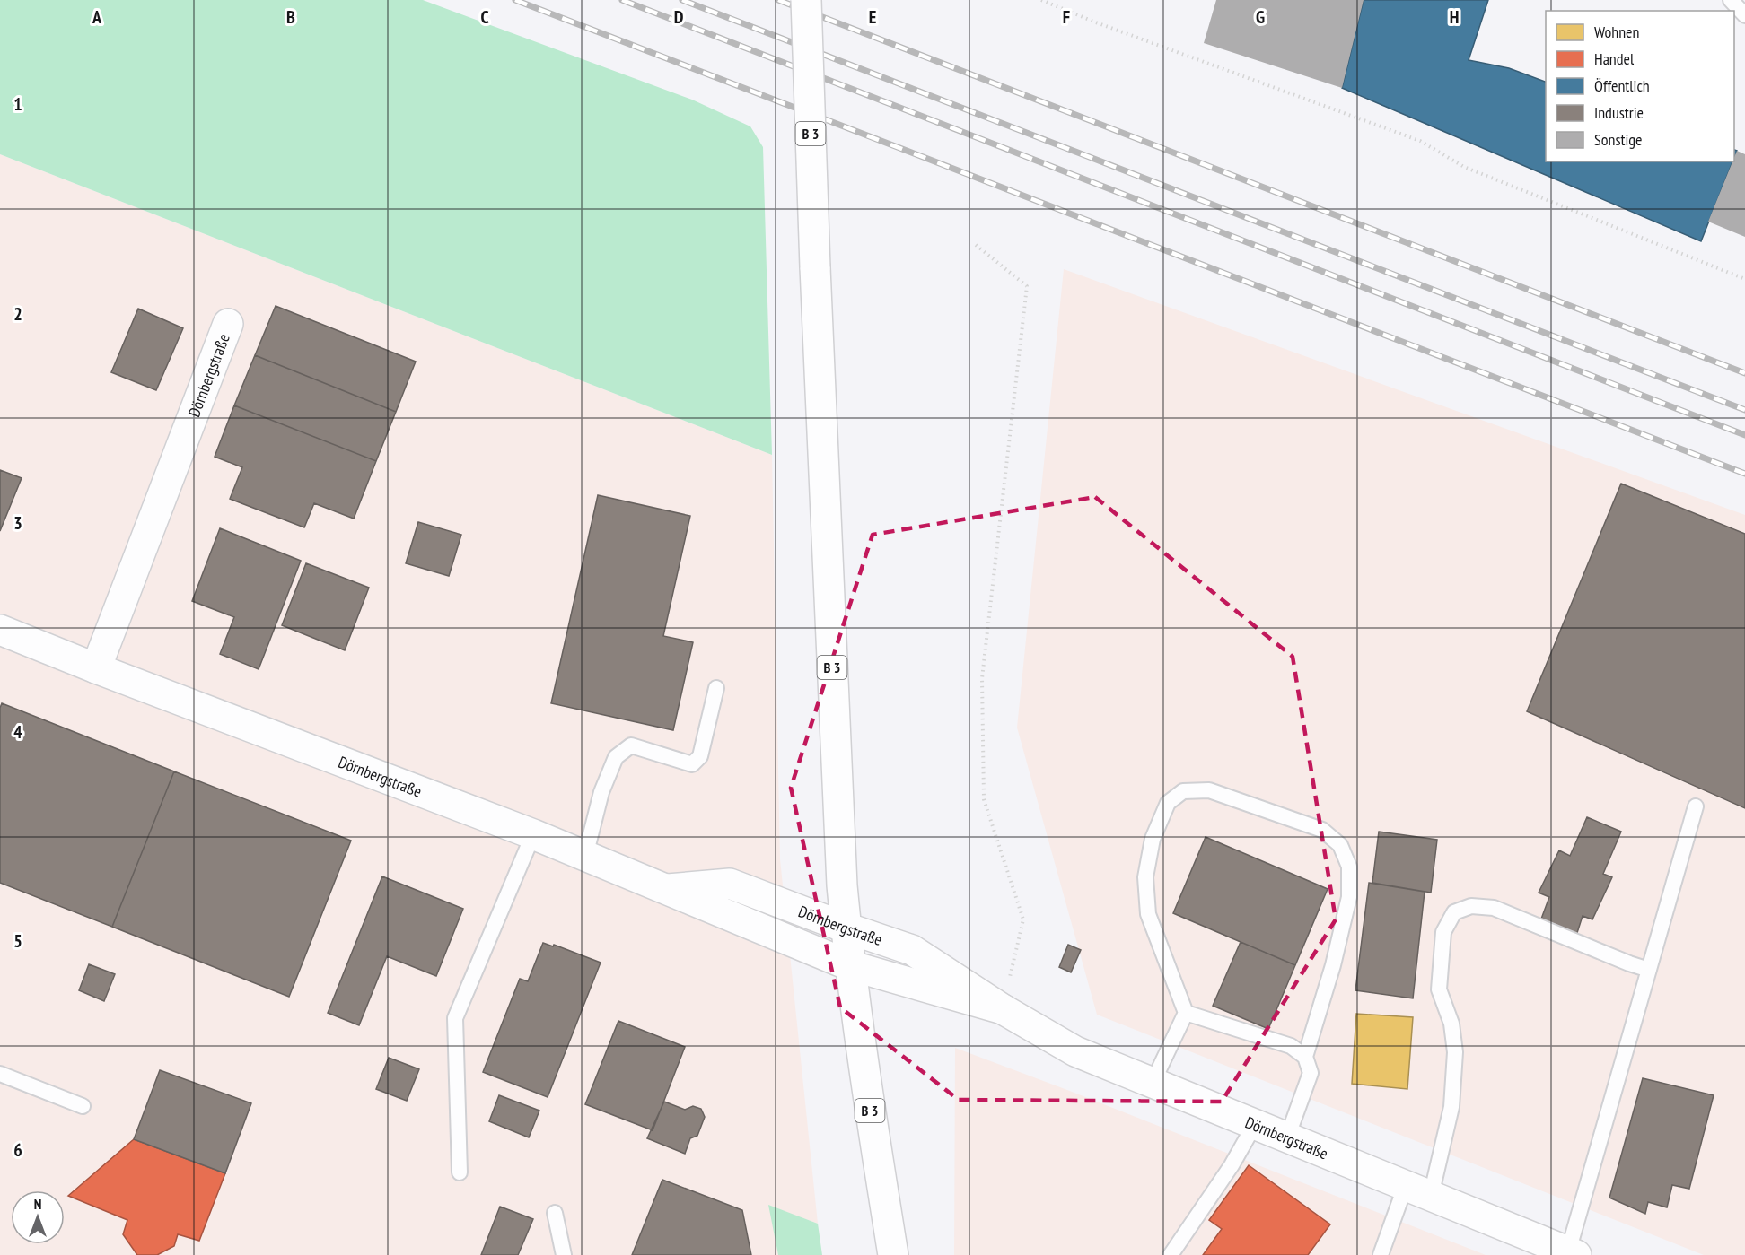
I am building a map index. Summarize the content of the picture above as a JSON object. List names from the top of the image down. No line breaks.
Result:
{"streets":{"street":["B 3","Dörnbergstraße"]},"crossings":[["B 3","Dörnbergstraße"]],"legend":["Wohnen","Handel","Öffentlich","Industrie","Sonstige"],"north":"top","grid":{"columns":["A","B","C","D","E","F","G","H"],"rows":["1","2","3","4","5","6"]}}
